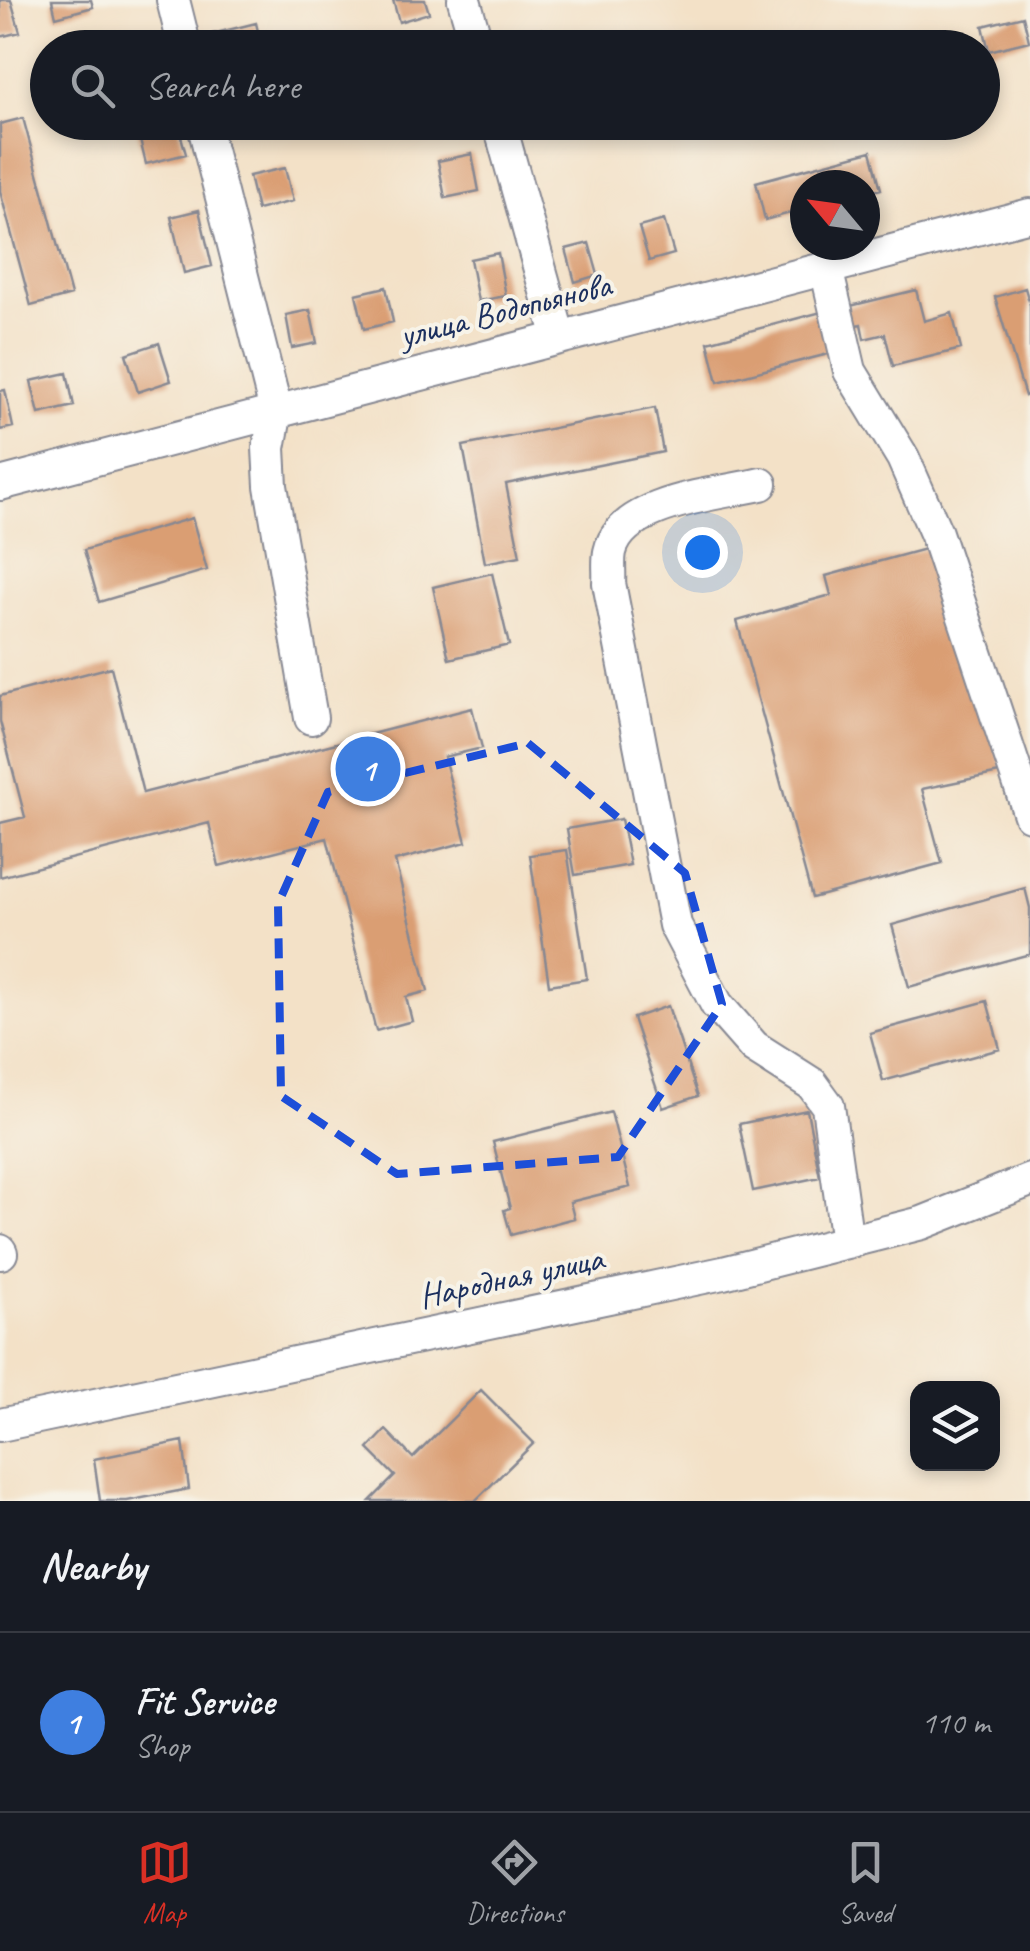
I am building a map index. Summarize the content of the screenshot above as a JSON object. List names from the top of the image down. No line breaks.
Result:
{"streets":{"street":["улица Водопьянова","Народная улица"]},"north":"top left","page":{"search":"Search here","pins":"1","heading":"Nearby","list":[{"mark":"1","name":"Fit Service","note":"Shop","value":"110 m"}],"nav":["Map","Directions","Saved"]}}
